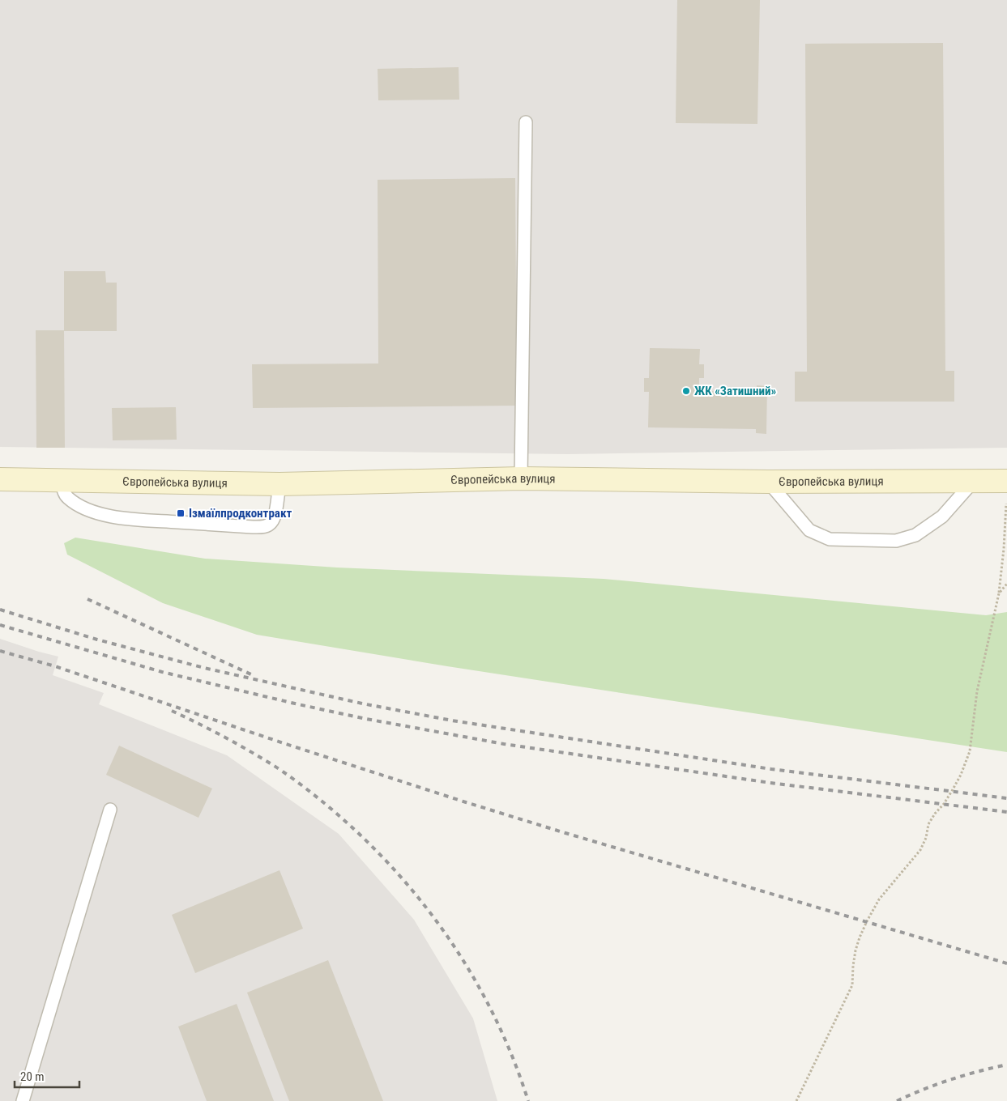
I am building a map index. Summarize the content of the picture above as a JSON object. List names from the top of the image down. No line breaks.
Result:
{"streets":{"main road":["Європейська вулиця"]},"places":{"other":["ЖК «Затишний»"],"transit":["Ізмаїлпродконтракт"]},"scale_bar":"20 m"}
